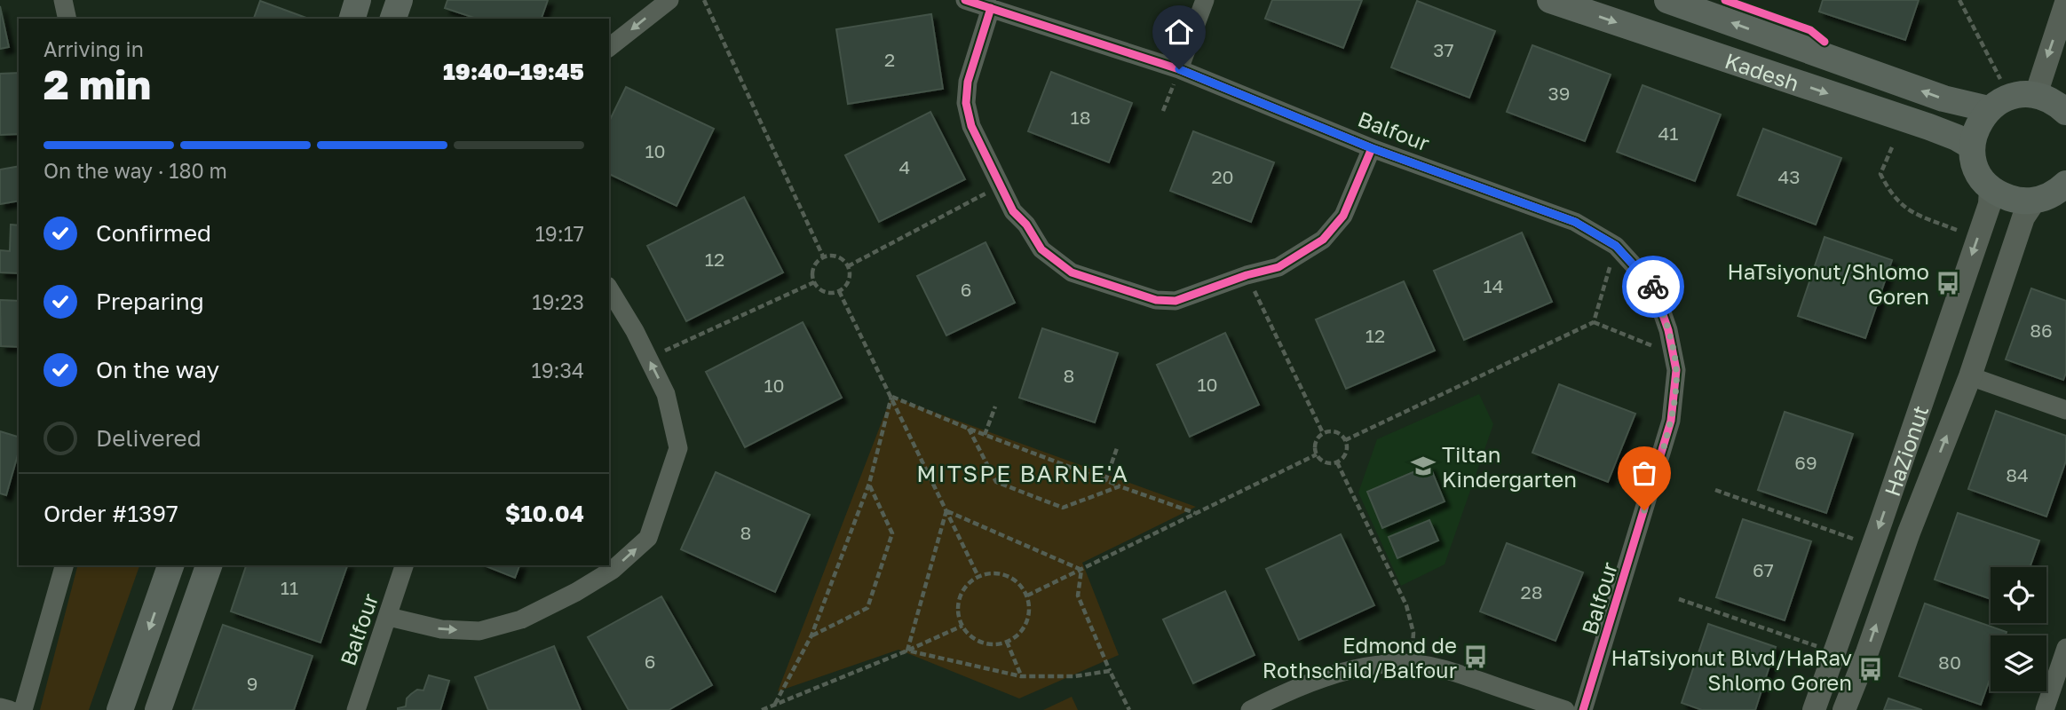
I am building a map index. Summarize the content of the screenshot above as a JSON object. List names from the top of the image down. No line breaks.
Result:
{"streets":{"main road":["Kadesh"],"street":["Balfour","HaZionut"]},"districts":["MITSPE BARNE'A"],"places":{"bus stop":["HaTsiyonut/Shlomo Goren","Edmond de Rothschild/Balfour","HaTsiyonut Blvd/HaRav Shlomo Goren"],"school or university":["Tiltan Kindergarten"]},"house_numbers":["37","2","39","18","41","10","4","20","43","12","14","6","86","12","8","10","10","69","84","8","67","11","28","6","80","9"],"page":{"heading":["2 min","Arriving in","19:40–19:45"],"panel":["Order #1397","$10.04"],"bar":"On the way · 180 m","list":[["Confirmed","19:17"],["Preparing","19:23"],["On the way","19:34"],"Delivered"]}}
